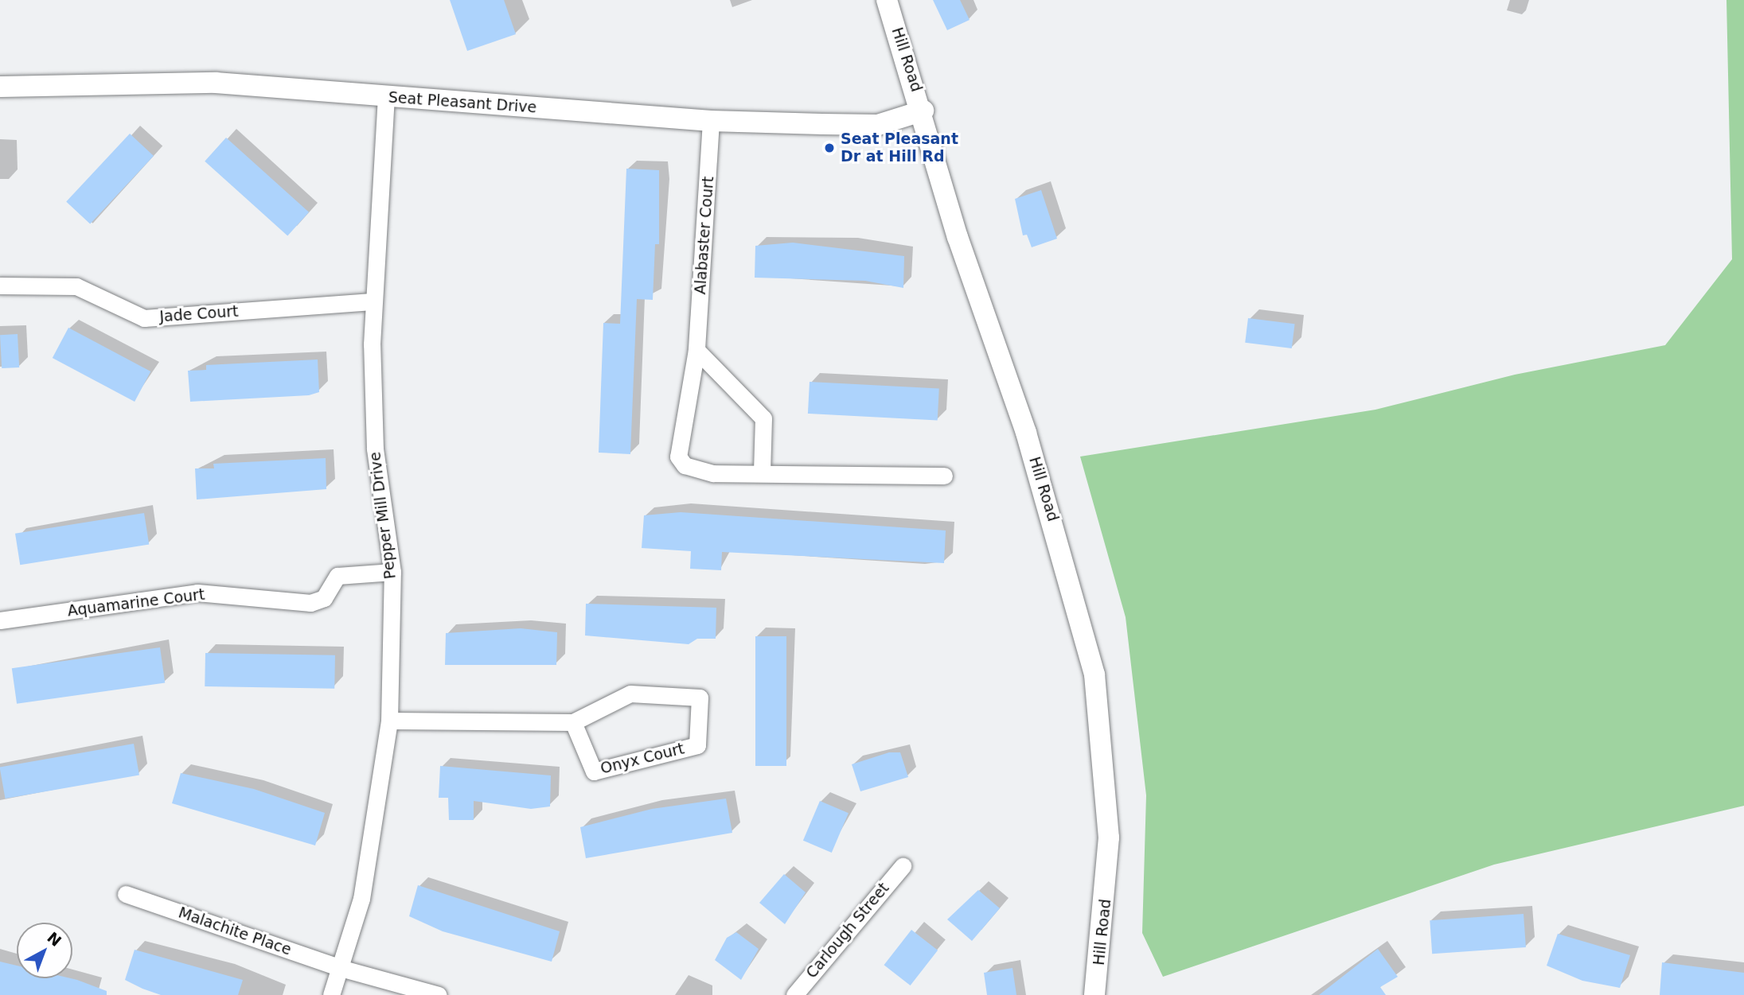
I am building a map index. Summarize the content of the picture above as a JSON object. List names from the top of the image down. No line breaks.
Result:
{"streets":{"street":["Hill Road","Seat Pleasant Drive","Alabaster Court","Jade Court","Pepper Mill Drive","Aquamarine Court","Onyx Court","Carlough Street","Malachite Place"]},"crossings":[["Hill Road","Seat Pleasant Drive"],["Seat Pleasant Drive","Alabaster Court"],["Seat Pleasant Drive","Pepper Mill Drive"],["Jade Court","Pepper Mill Drive"],["Pepper Mill Drive","Aquamarine Court"],["Pepper Mill Drive","Onyx Court"],["Pepper Mill Drive","Malachite Place"]],"places":["Seat Pleasant Dr at Hill Rd"],"north":"top right"}
